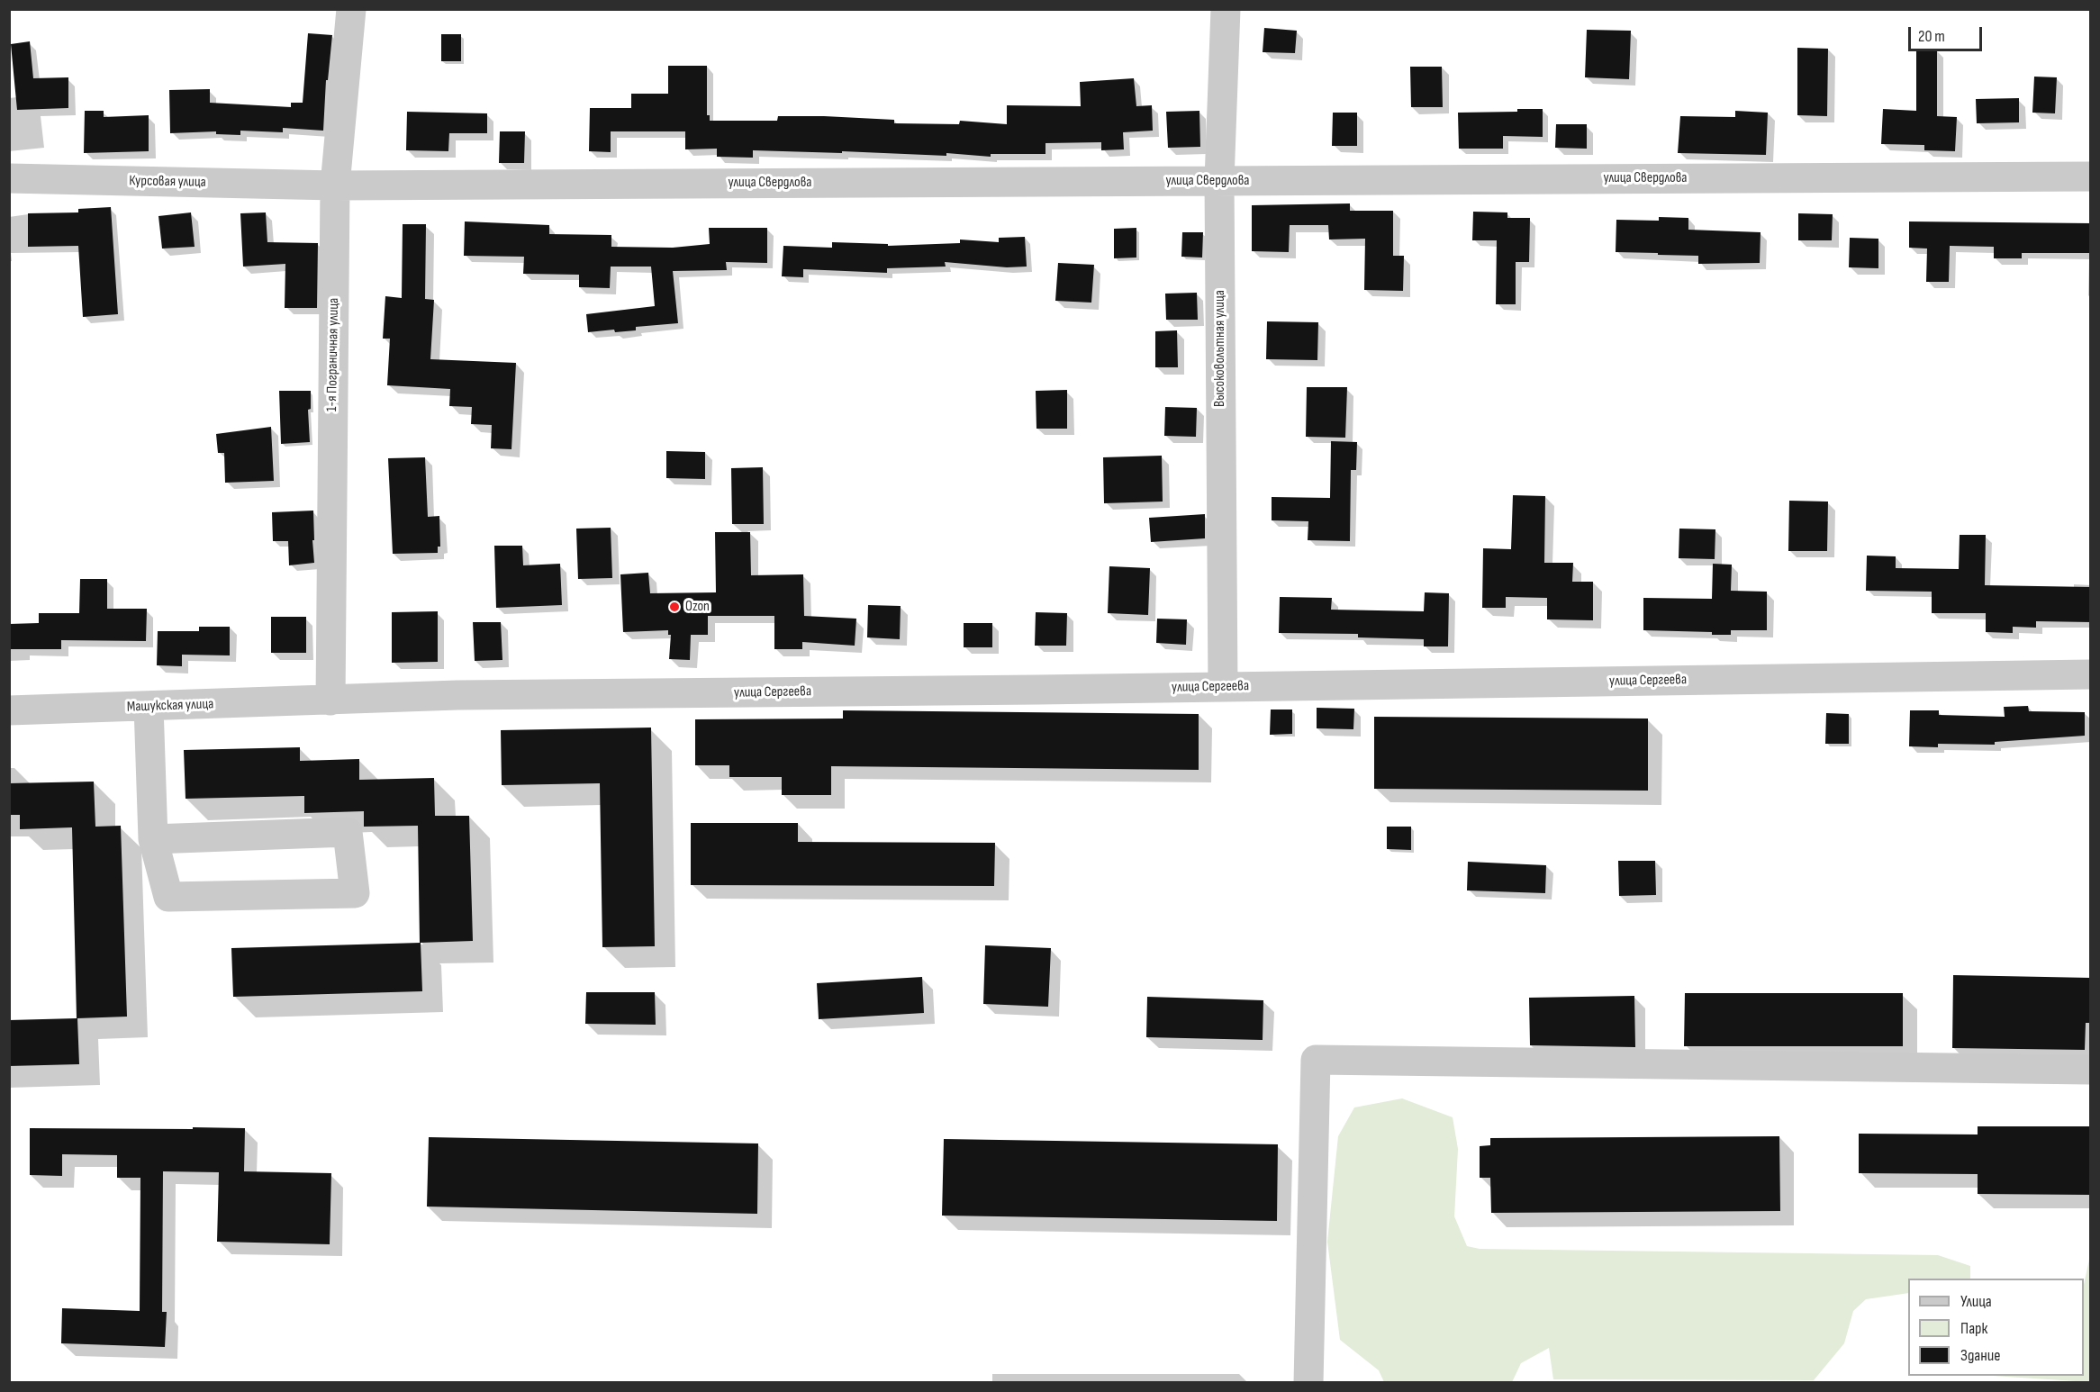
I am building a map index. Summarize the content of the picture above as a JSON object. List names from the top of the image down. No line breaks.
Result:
{"streets":{"street":["улица Свердлова","Курсовая улица","Высоковольтная улица","1-я Пограничная улица","улица Сергеева","Машукская улица"]},"crossings":[["улица Свердлова","Курсовая улица"],["улица Свердлова","Высоковольтная улица"],["улица Свердлова","1-я Пограничная улица"],["Курсовая улица","1-я Пограничная улица"],["Высоковольтная улица","улица Сергеева"],["1-я Пограничная улица","улица Сергеева"],["1-я Пограничная улица","Машукская улица"],["улица Сергеева","Машукская улица"]],"places":["Ozon"],"legend":["Улица","Парк","Здание"],"scale_bar":"20 m"}
